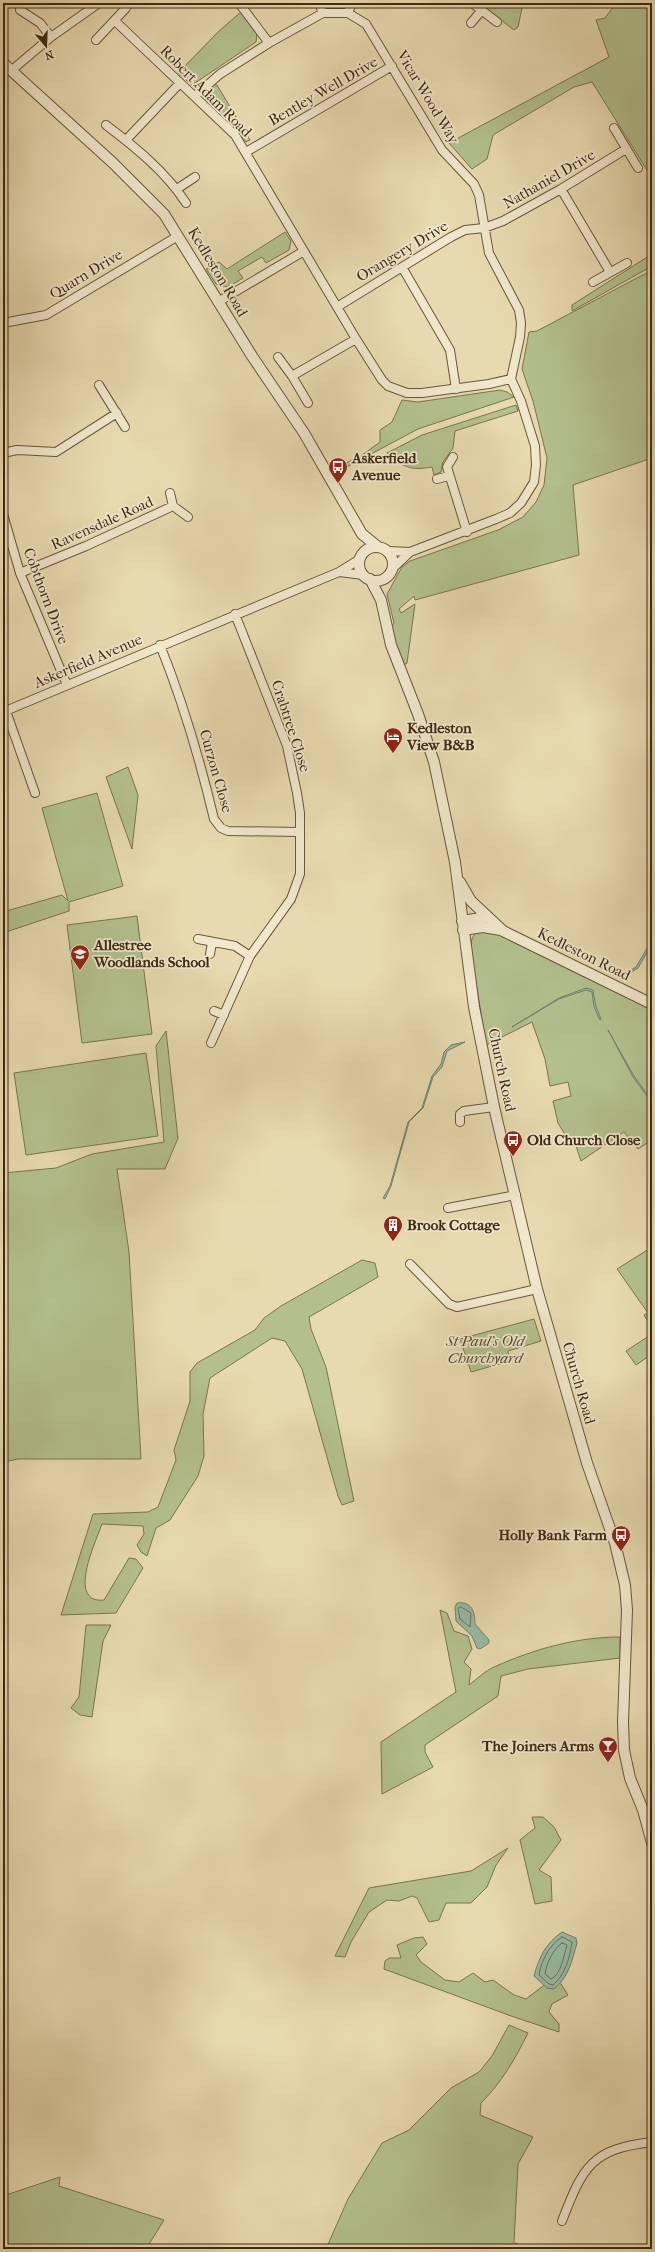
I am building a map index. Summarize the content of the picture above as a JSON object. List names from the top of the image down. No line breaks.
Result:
{"streets":{"street":["Robert Adam Road","Bentley Well Drive","Vicar Wood Way","Nathaniel Drive","Orangery Drive","Kedleston Road","Quarn Drive","Ravensdale Road","Cobthorn Drive","Askerfield Avenue","Crabtree Close","Curzon Close","Church Road"]},"crossings":[["Robert Adam Road","Bentley Well Drive"],["Robert Adam Road","Vicar Wood Way"],["Robert Adam Road","Orangery Drive"],["Bentley Well Drive","Vicar Wood Way"],["Vicar Wood Way","Nathaniel Drive"],["Vicar Wood Way","Orangery Drive"],["Nathaniel Drive","Orangery Drive"],["Kedleston Road","Quarn Drive"],["Kedleston Road","Askerfield Avenue"],["Kedleston Road","Church Road"],["Ravensdale Road","Cobthorn Drive"],["Cobthorn Drive","Askerfield Avenue"],["Askerfield Avenue","Crabtree Close"],["Askerfield Avenue","Curzon Close"],["Crabtree Close","Curzon Close"]],"parks":["St Paul's Old Churchyard"],"places":{"bus stop":["Askerfield Avenue","Old Church Close","Holly Bank Farm"],"hotel":["Kedleston View B&B"],"school or university":["Allestree Woodlands School"],"building":["Brook Cottage"],"bar":["The Joiners Arms"]},"north":"bottom"}
